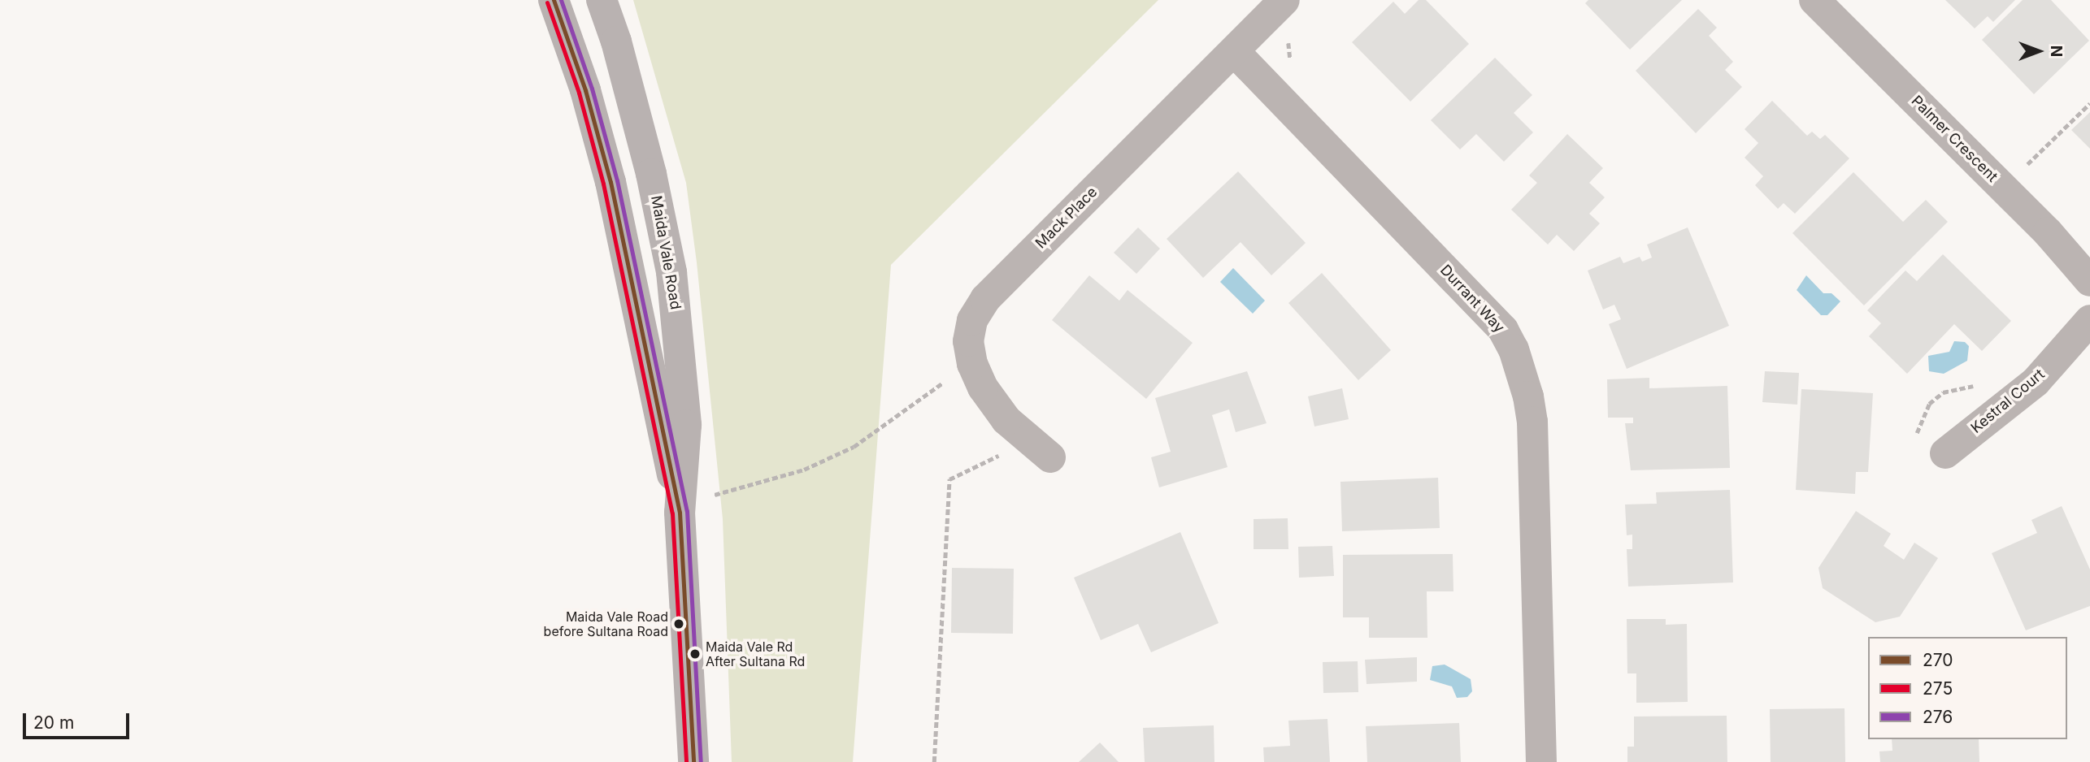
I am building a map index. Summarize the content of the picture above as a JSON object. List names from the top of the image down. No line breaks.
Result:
{"streets":{"main road":["Maida Vale Road"],"street":["Palmer Crescent","Mack Place","Durrant Way","Kestral Court"]},"crossings":[["Mack Place","Durrant Way"]],"places":["Maida Vale Road before Sultana Road","Maida Vale Rd After Sultana Rd"],"lines":["transit line 270","transit line 276","transit line 275"],"legend":["270","275","276"],"scale_bar":"20 m","north":"right"}
